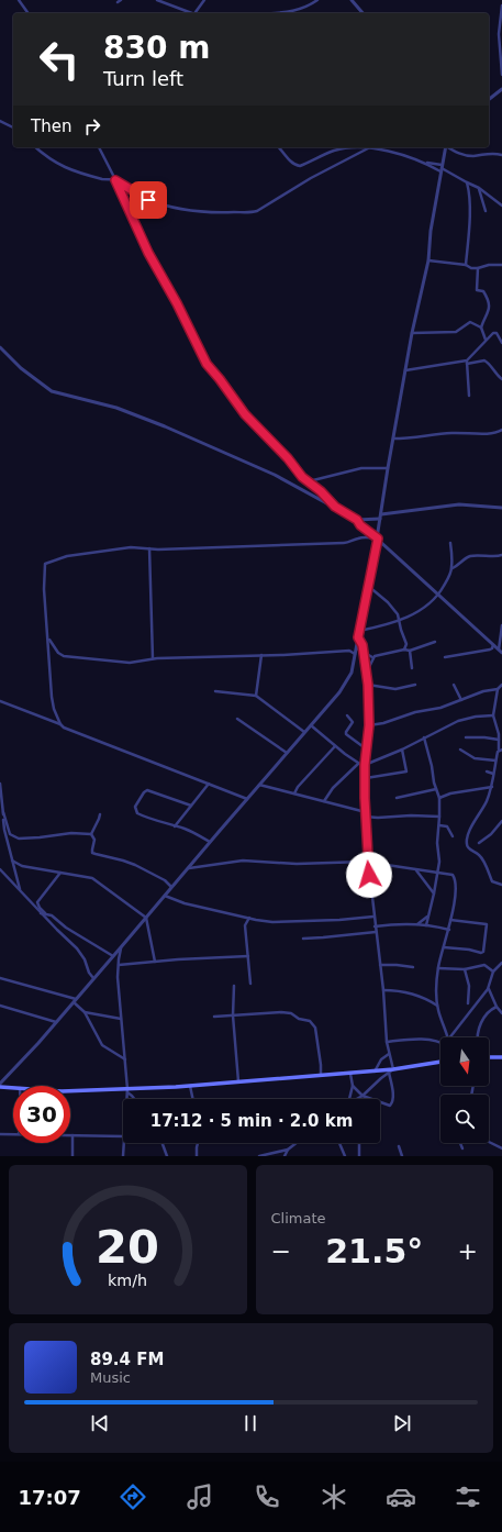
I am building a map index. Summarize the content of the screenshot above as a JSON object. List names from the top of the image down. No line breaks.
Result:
{"north":"bottom","page":{"turn":["830 m","Turn left"],"then":"Then","limit":"30","trip":"17:12 · 5 min · 2.0 km","tile":"Climate","heat":["−","21.5°","+"],"song":["89.4 FM","Music"],"tabs":"17:07","gauge":["20","km/h"]}}
